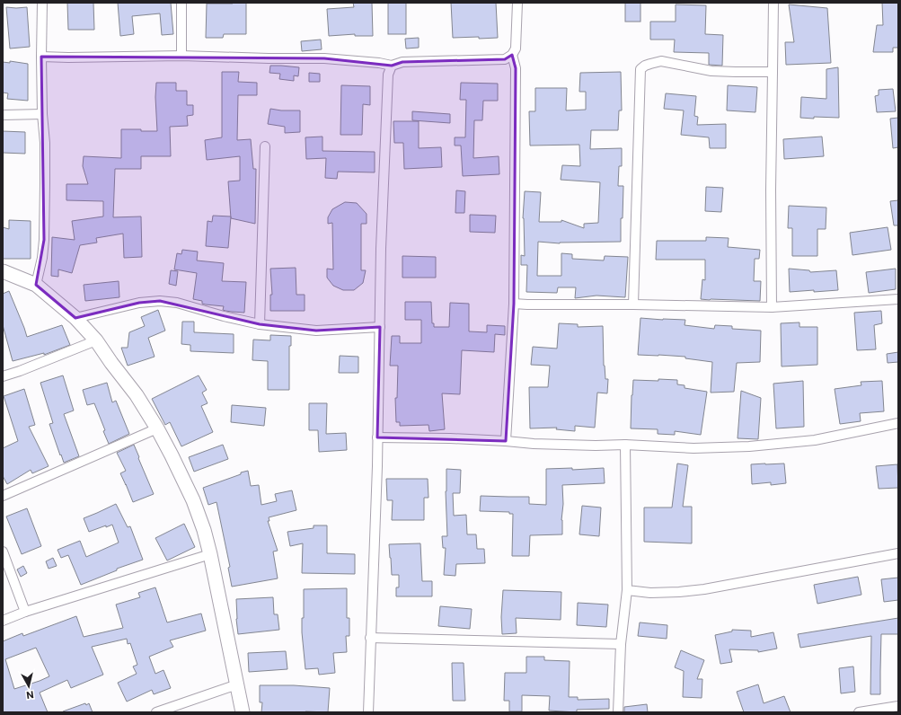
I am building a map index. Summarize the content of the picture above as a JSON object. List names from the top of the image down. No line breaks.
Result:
{"north":"bottom"}
